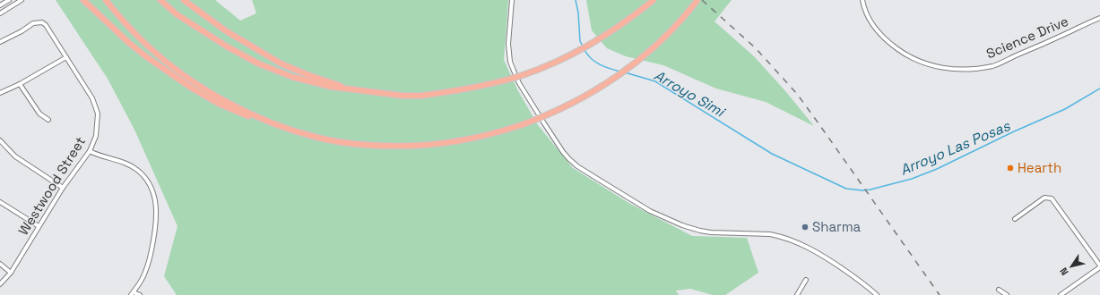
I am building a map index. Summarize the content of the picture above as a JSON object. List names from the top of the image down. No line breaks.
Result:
{"streets":{"street":["Science Drive","Westwood Street"]},"water":["Arroyo Simi","Arroyo Las Posas"],"places":["Hearth","Sharma"],"north":"bottom left"}
